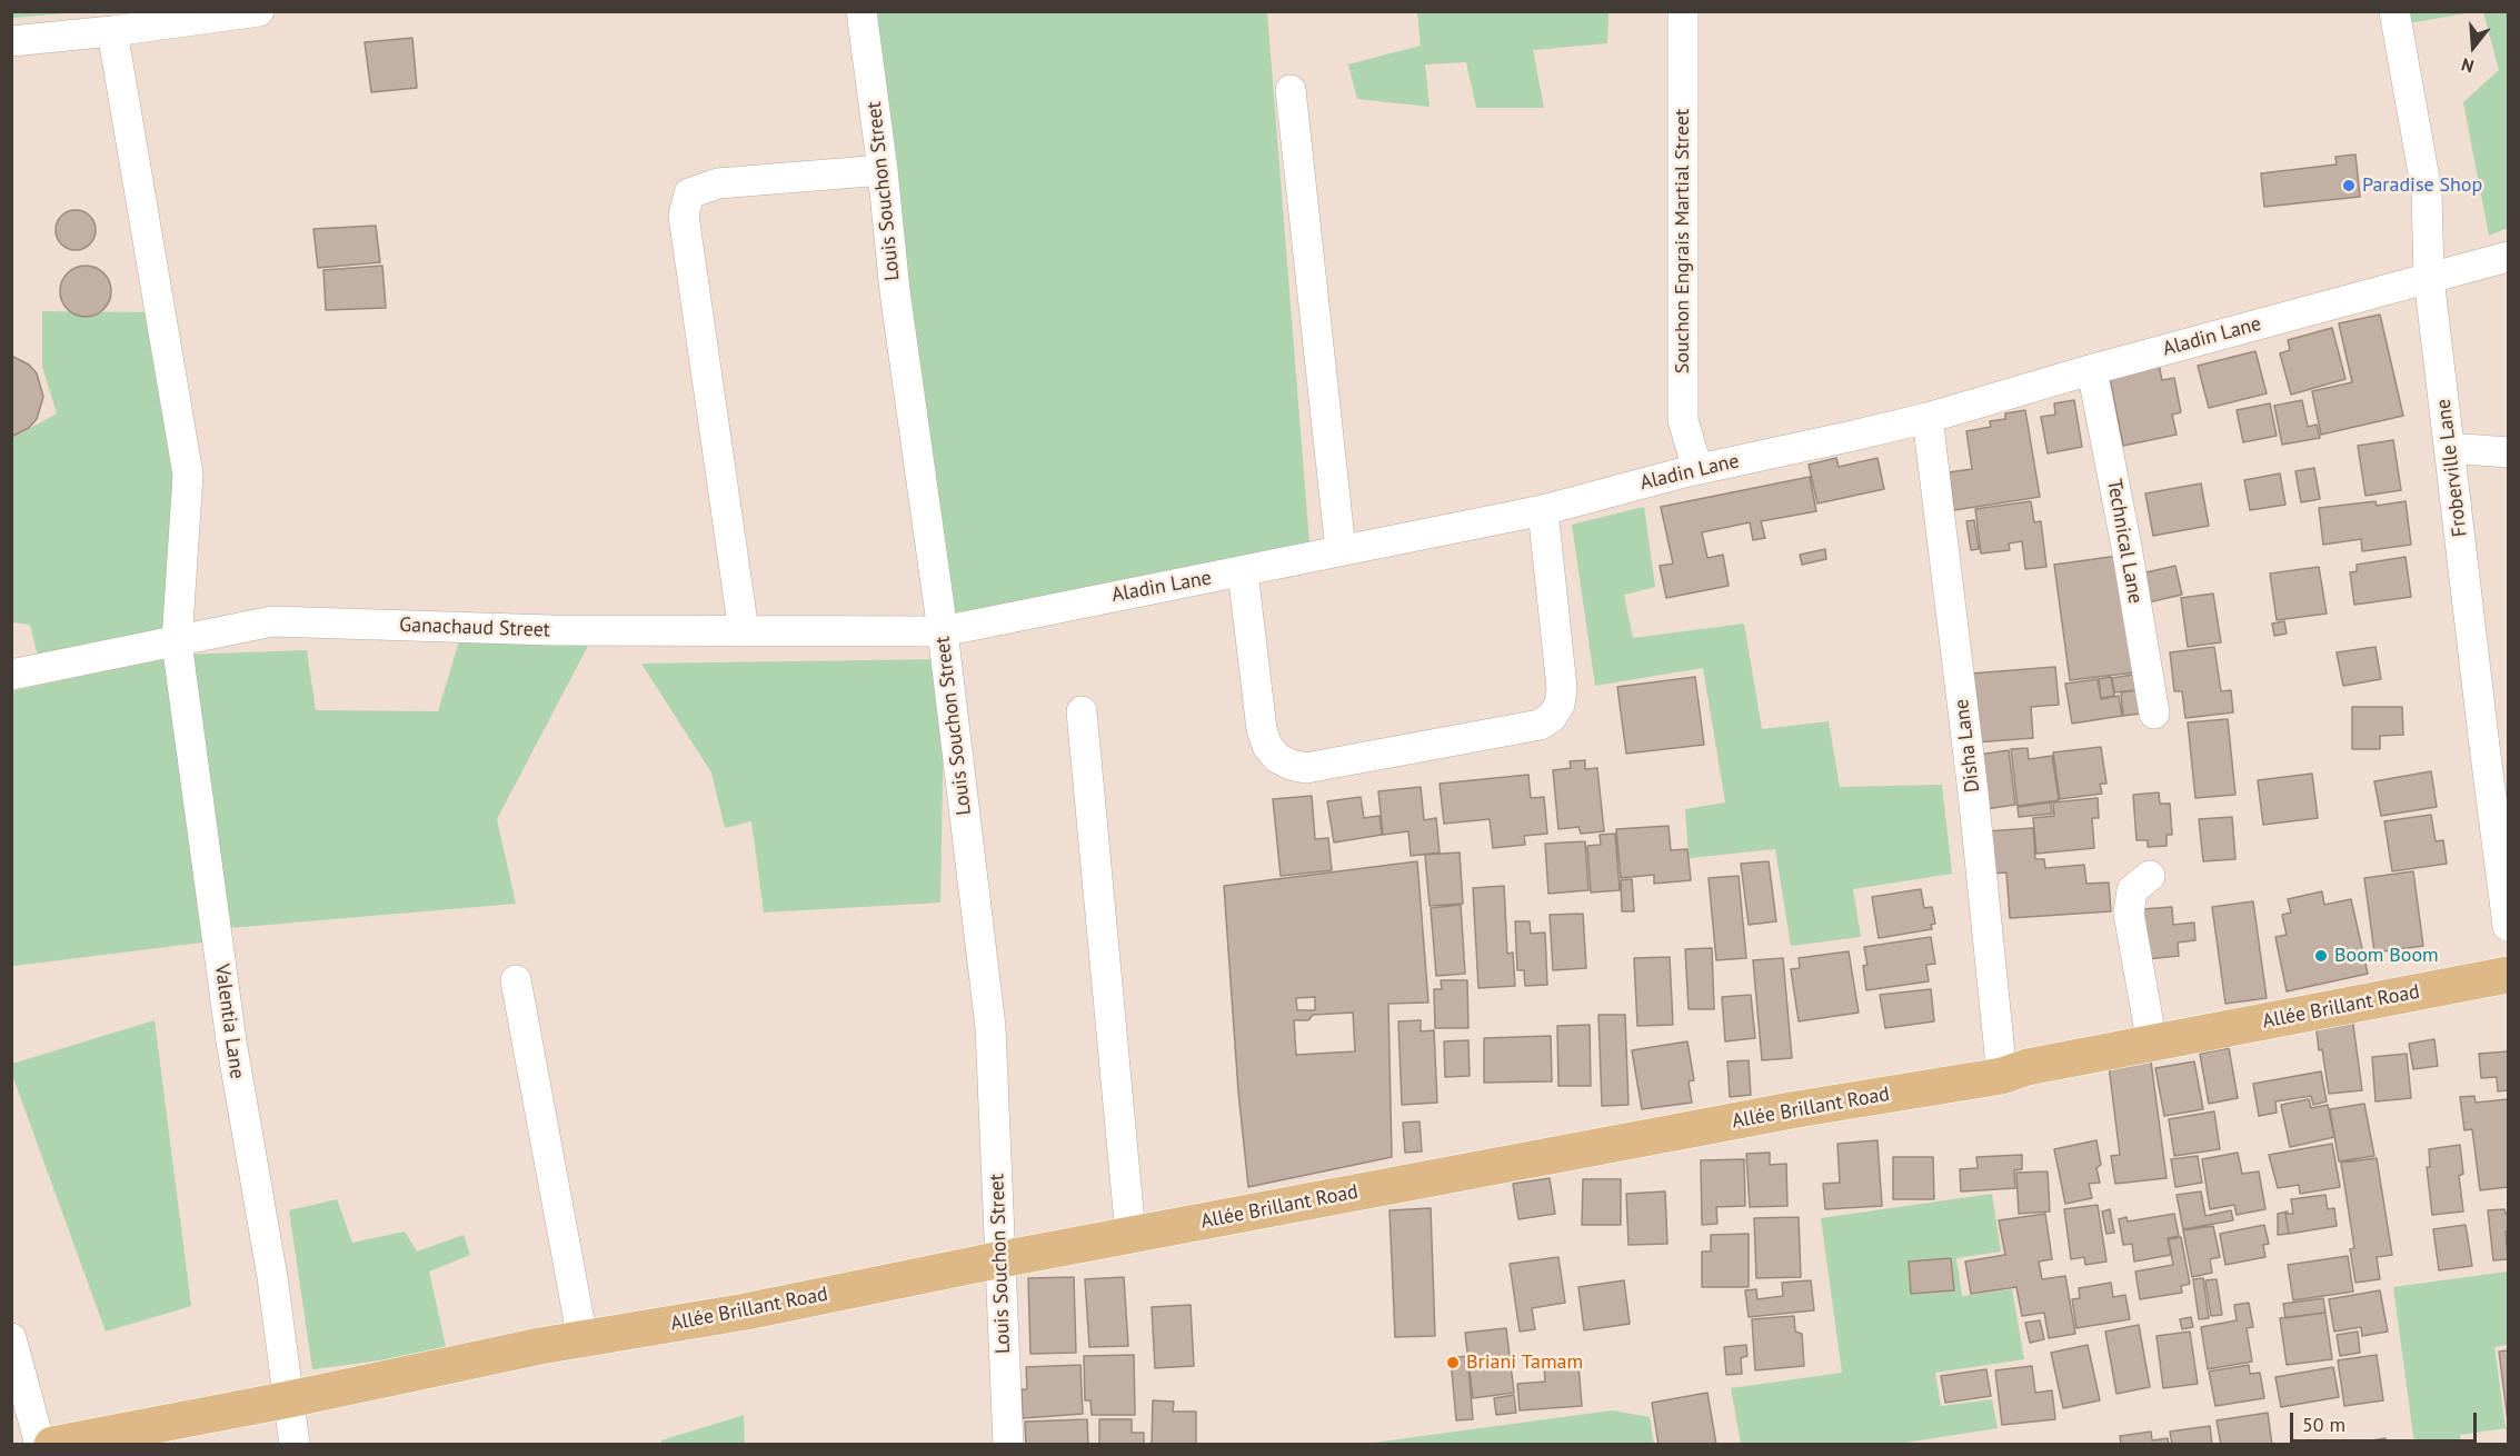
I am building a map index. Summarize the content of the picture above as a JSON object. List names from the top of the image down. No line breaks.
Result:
{"streets":{"main road":["Allée Brillant Road"],"street":["Louis Souchon Street","Souchon Engrais Martial Street","Aladin Lane","Froberville Lane","Technical Lane","Ganachaud Street","Disha Lane","Valentia Lane"]},"crossings":[["Louis Souchon Street","Aladin Lane"],["Louis Souchon Street","Ganachaud Street"],["Louis Souchon Street","Allée Brillant Road"],["Souchon Engrais Martial Street","Aladin Lane"],["Aladin Lane","Froberville Lane"],["Aladin Lane","Technical Lane"],["Aladin Lane","Ganachaud Street"],["Aladin Lane","Disha Lane"],["Ganachaud Street","Valentia Lane"],["Disha Lane","Allée Brillant Road"],["Allée Brillant Road","Valentia Lane"]],"places":["Paradise Shop","Boom Boom","Briani Tamam"],"scale_bar":"50 m","north":"bottom"}
